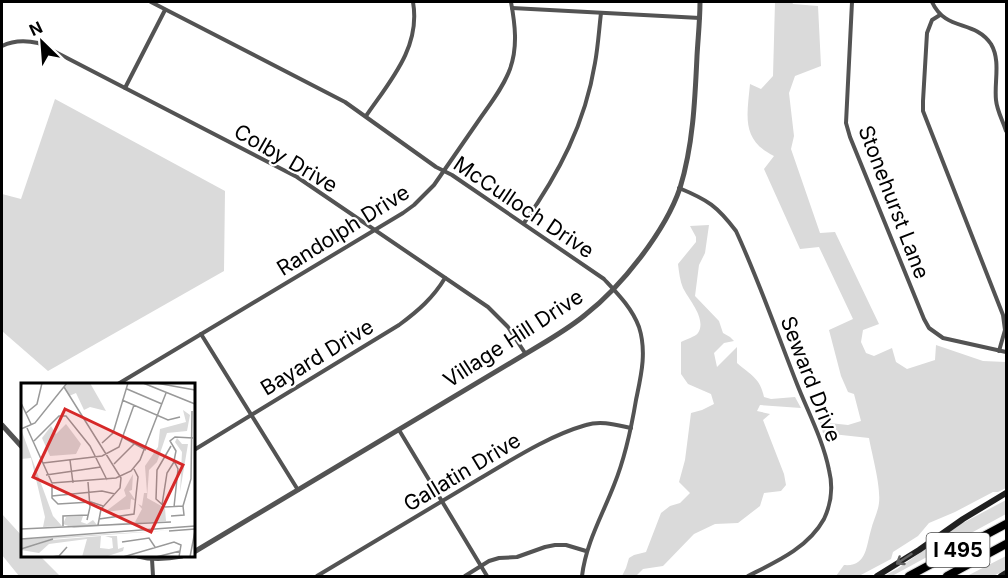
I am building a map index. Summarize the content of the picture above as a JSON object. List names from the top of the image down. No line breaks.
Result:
{"streets":{"highway":["I 495"],"street":["Colby Drive","Stonehurst Lane","McCulloch Drive","Randolph Drive","Village Hill Drive","Bayard Drive","Seward Drive","Gallatin Drive"]},"crossings":[["Colby Drive","Randolph Drive"],["Colby Drive","Village Hill Drive"],["Colby Drive","Bayard Drive"],["McCulloch Drive","Randolph Drive"],["McCulloch Drive","Village Hill Drive"],["McCulloch Drive","Gallatin Drive"],["Village Hill Drive","Seward Drive"]],"north":"top left"}
